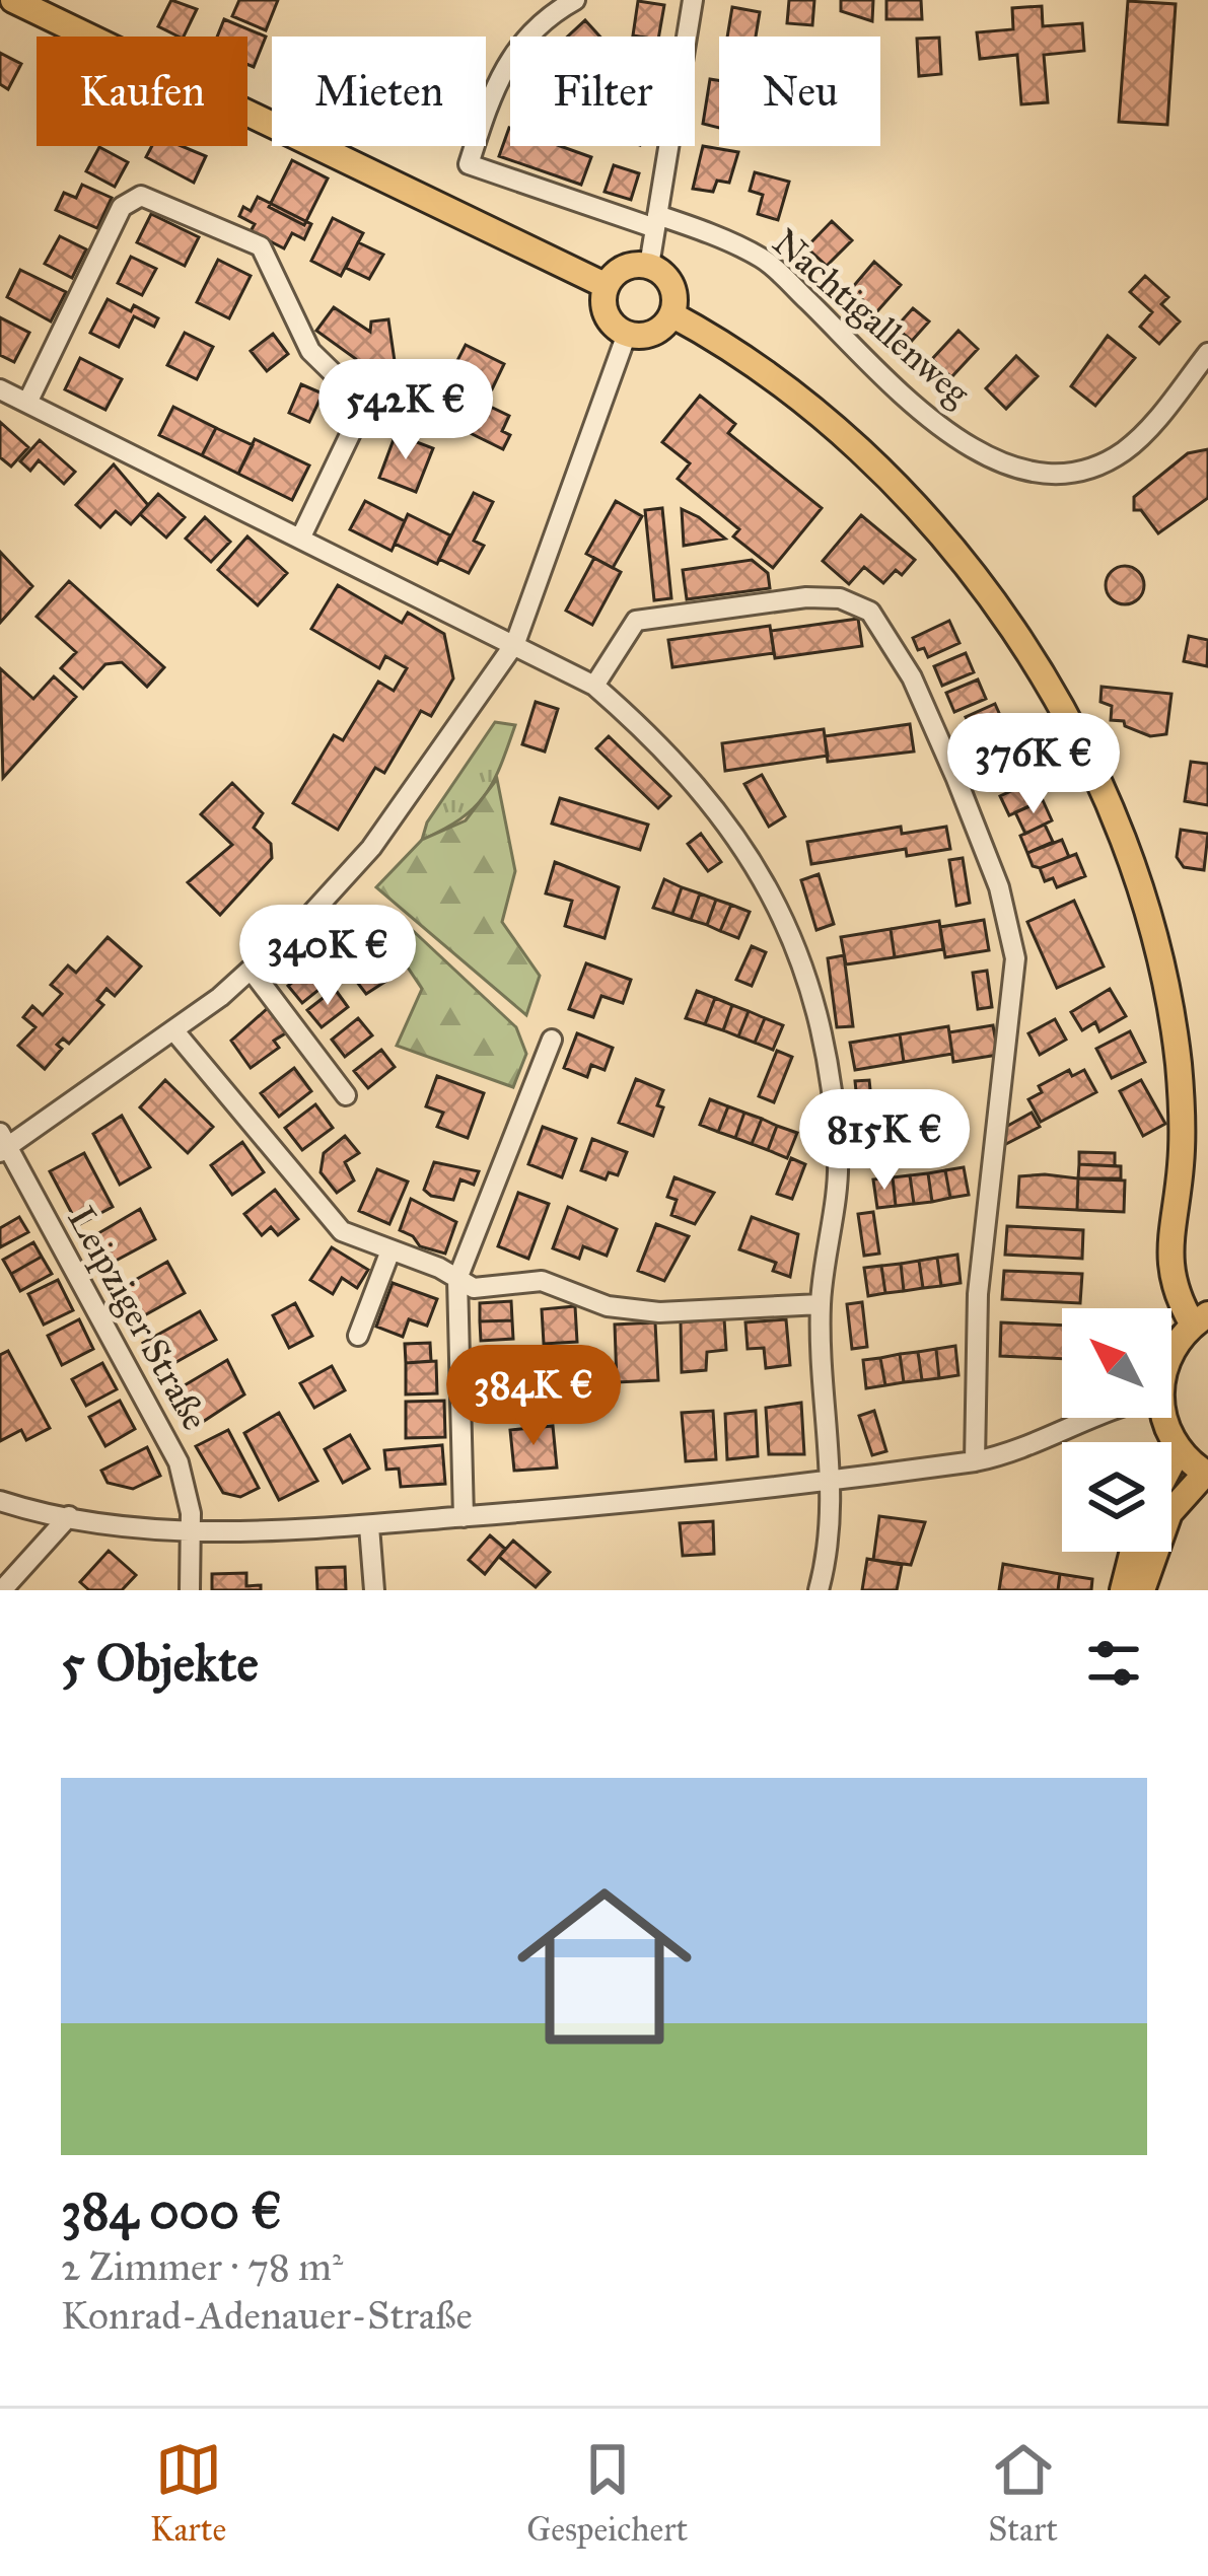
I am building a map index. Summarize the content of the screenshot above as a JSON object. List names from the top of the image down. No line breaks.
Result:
{"streets":{"street":["Nachtigallenweg","Leipziger Straße"]},"north":"top left","page":{"chip":["Kaufen","Mieten","Filter","Neu"],"price":["542K €","376K €","340K €","815K €","384K €"],"heading":"5 Objekte","list":[{"name":"384 000 €","note":"2 Zimmer · 78 m² · Konrad-Adenauer-Straße"}],"tabs":["Karte","Gespeichert","Start"]}}
